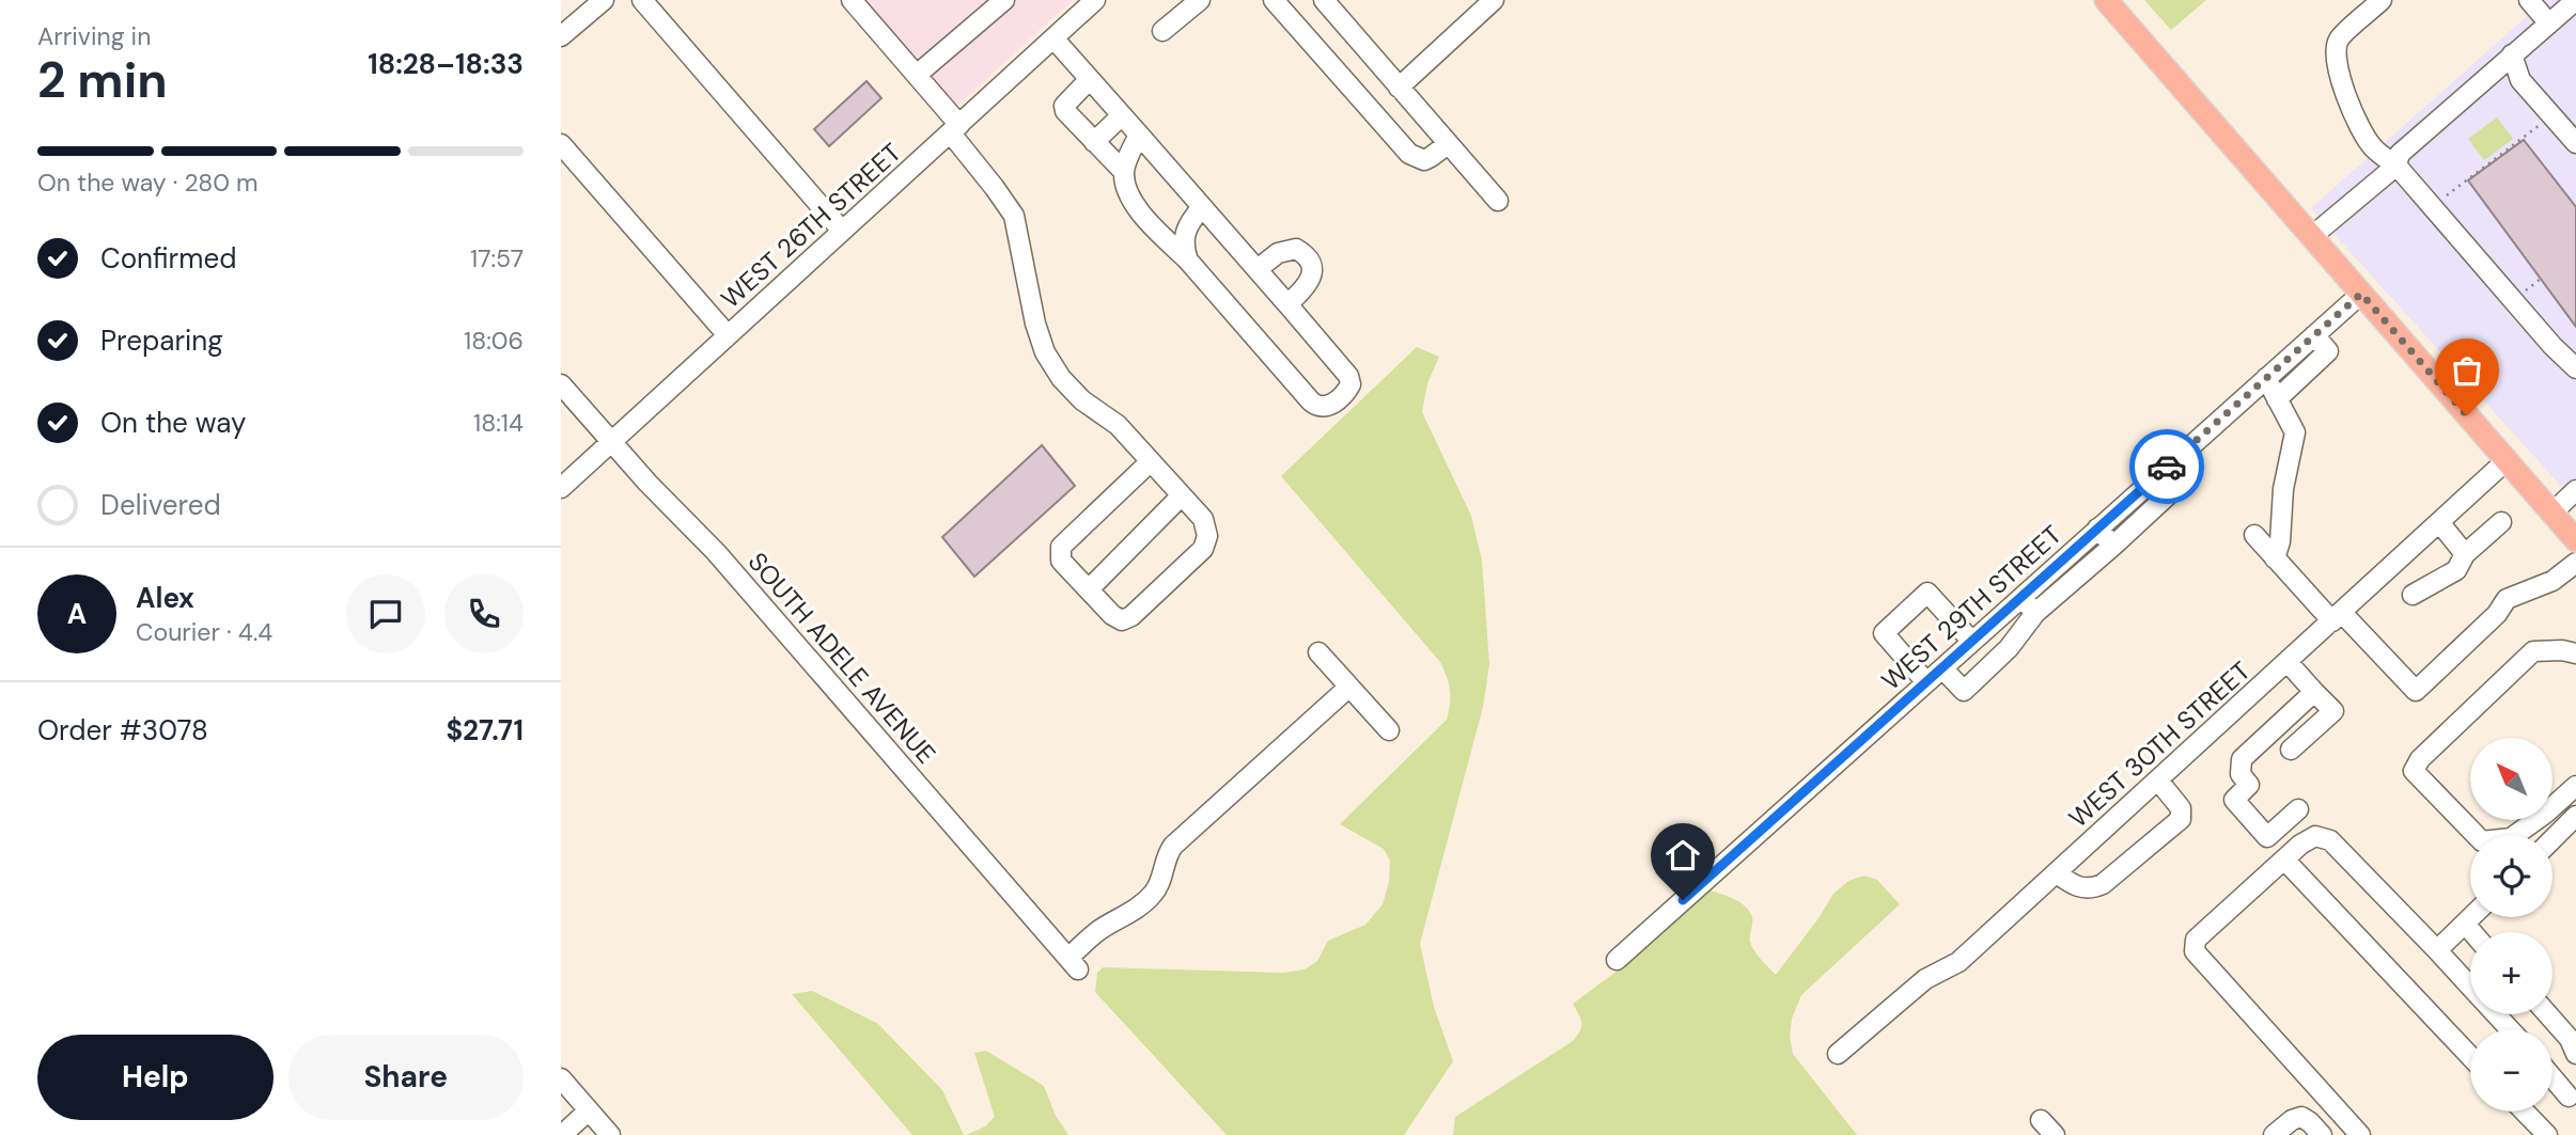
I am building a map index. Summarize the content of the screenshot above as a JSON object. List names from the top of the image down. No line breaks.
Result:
{"streets":{"street":["WEST 26TH STREET","WEST 29TH STREET","SOUTH ADELE AVENUE","WEST 30TH STREET"]},"crossings":[["WEST 26TH STREET","SOUTH ADELE AVENUE"]],"north":"top left","page":{"heading":["2 min","Arriving in","18:28–18:33"],"panel":["Alex","Courier · 4.4","Order #3078","$27.71"],"bar":"On the way · 280 m","list":[["Confirmed","17:57"],["Preparing","18:06"],["On the way","18:14"],"Delivered"],"round":"A","map_buttons":["+","−"],"buttons":["Help","Share"]}}
